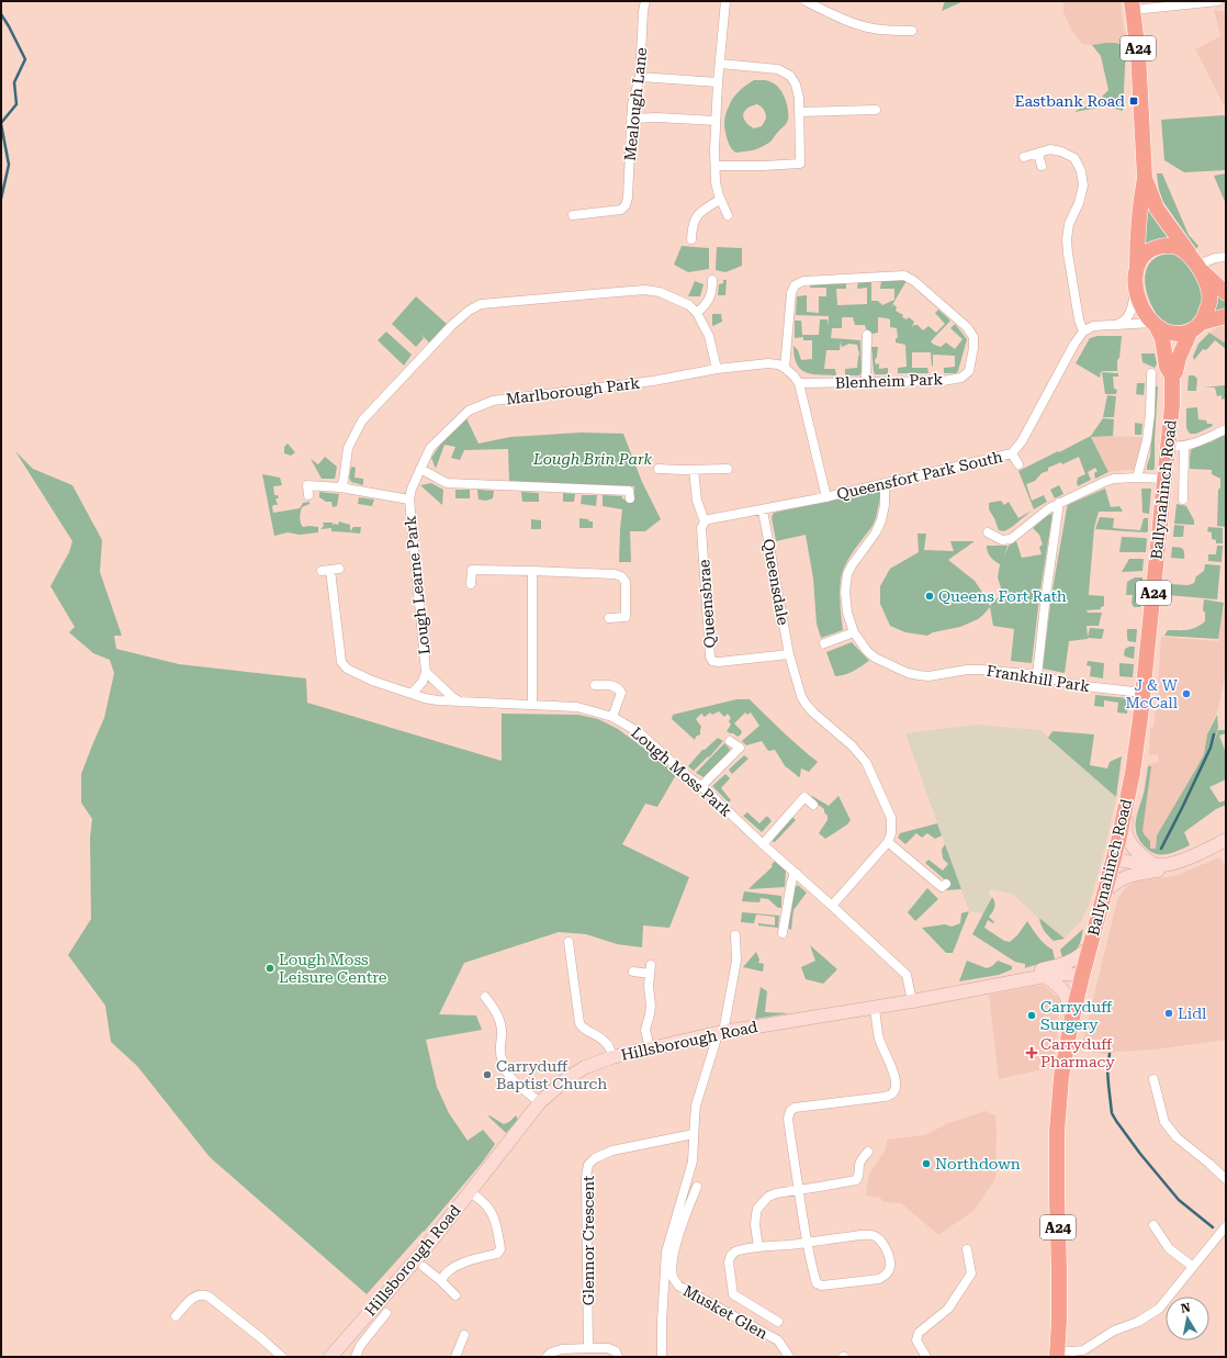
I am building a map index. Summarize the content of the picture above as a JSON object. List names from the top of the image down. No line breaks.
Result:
{"streets":{"highway":["A24","Ballynahinch Road"],"main road":["Hillsborough Road"],"street":["Mealough Lane","Blenheim Park","Marlborough Park","Queensfort Park South","Queensdale","Lough Learne Park","Queensbrae","Frankhill Park","Lough Moss Park","Glennor Crescent","Musket Glen"]},"crossings":[["A24","Ballynahinch Road"],["Blenheim Park","Marlborough Park"],["Marlborough Park","Lough Learne Park"],["Queensfort Park South","Queensdale"],["Queensfort Park South","Queensbrae"],["Queensfort Park South","Frankhill Park"],["Ballynahinch Road","Frankhill Park"],["Ballynahinch Road","Hillsborough Road"],["Queensdale","Queensbrae"],["Lough Learne Park","Lough Moss Park"],["Lough Moss Park","Hillsborough Road"]],"parks":["Lough Brin Park"],"places":{"transit":["Eastbank Road"],"other":["Queens Fort Rath","J & W McCall","Lough Moss Leisure Centre","Lidl","Carryduff Surgery","Carryduff Baptist Church","Northdown"],"health":["Carryduff Pharmacy"]},"north":"top"}
